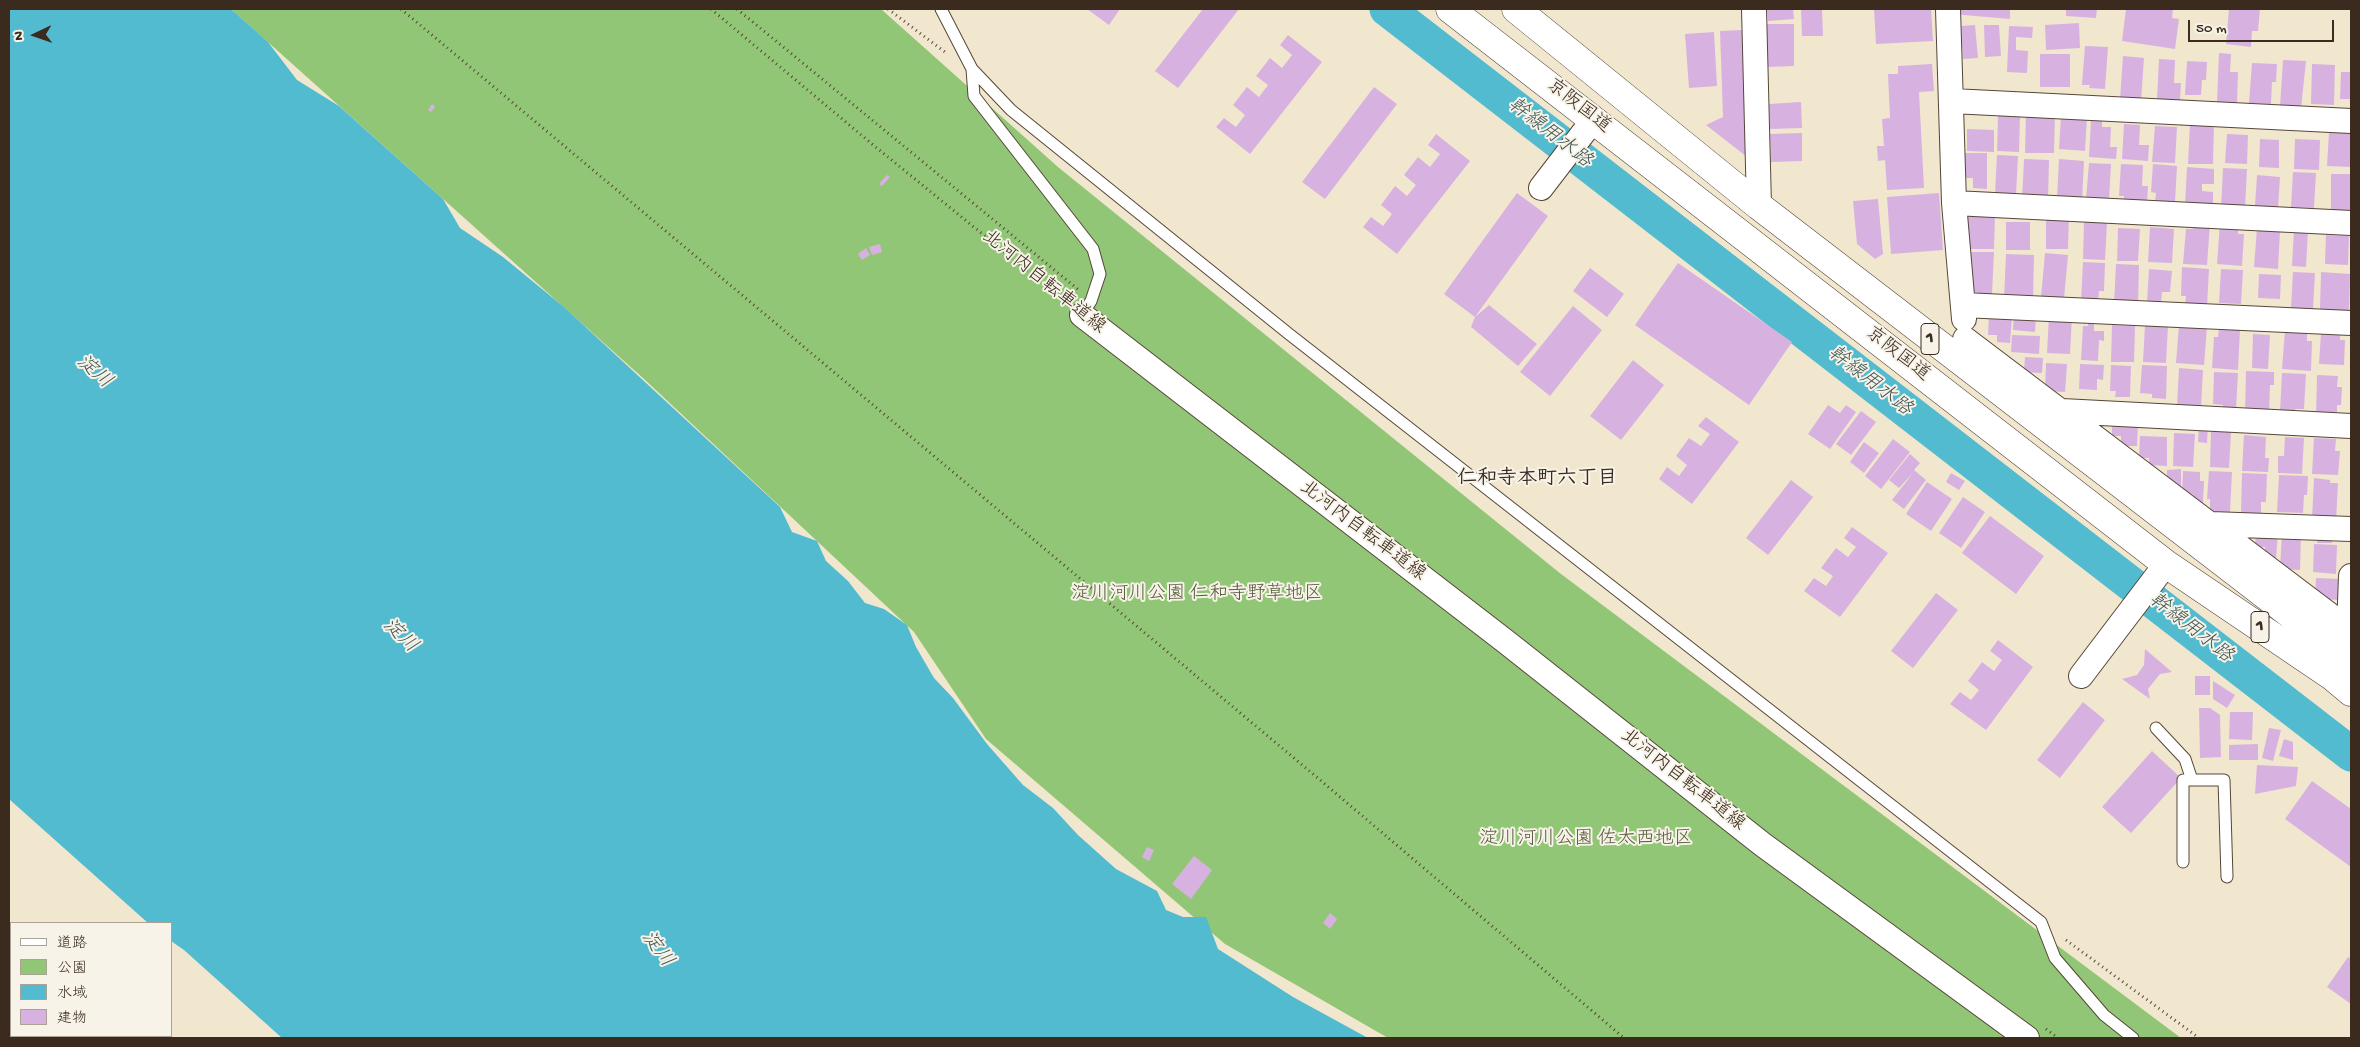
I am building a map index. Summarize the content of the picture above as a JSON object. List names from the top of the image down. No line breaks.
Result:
{"streets":{"highway":["京阪国道","1"],"street":["北河内自転車道線"]},"districts":["仁和寺本町六丁目"],"water":["幹線用水路","淀川"],"parks":["淀川河川公園 仁和寺野草地区","淀川河川公園 佐太西地区"],"legend":["道路","公園","水域","建物"],"scale_bar":"50 m","north":"left"}
